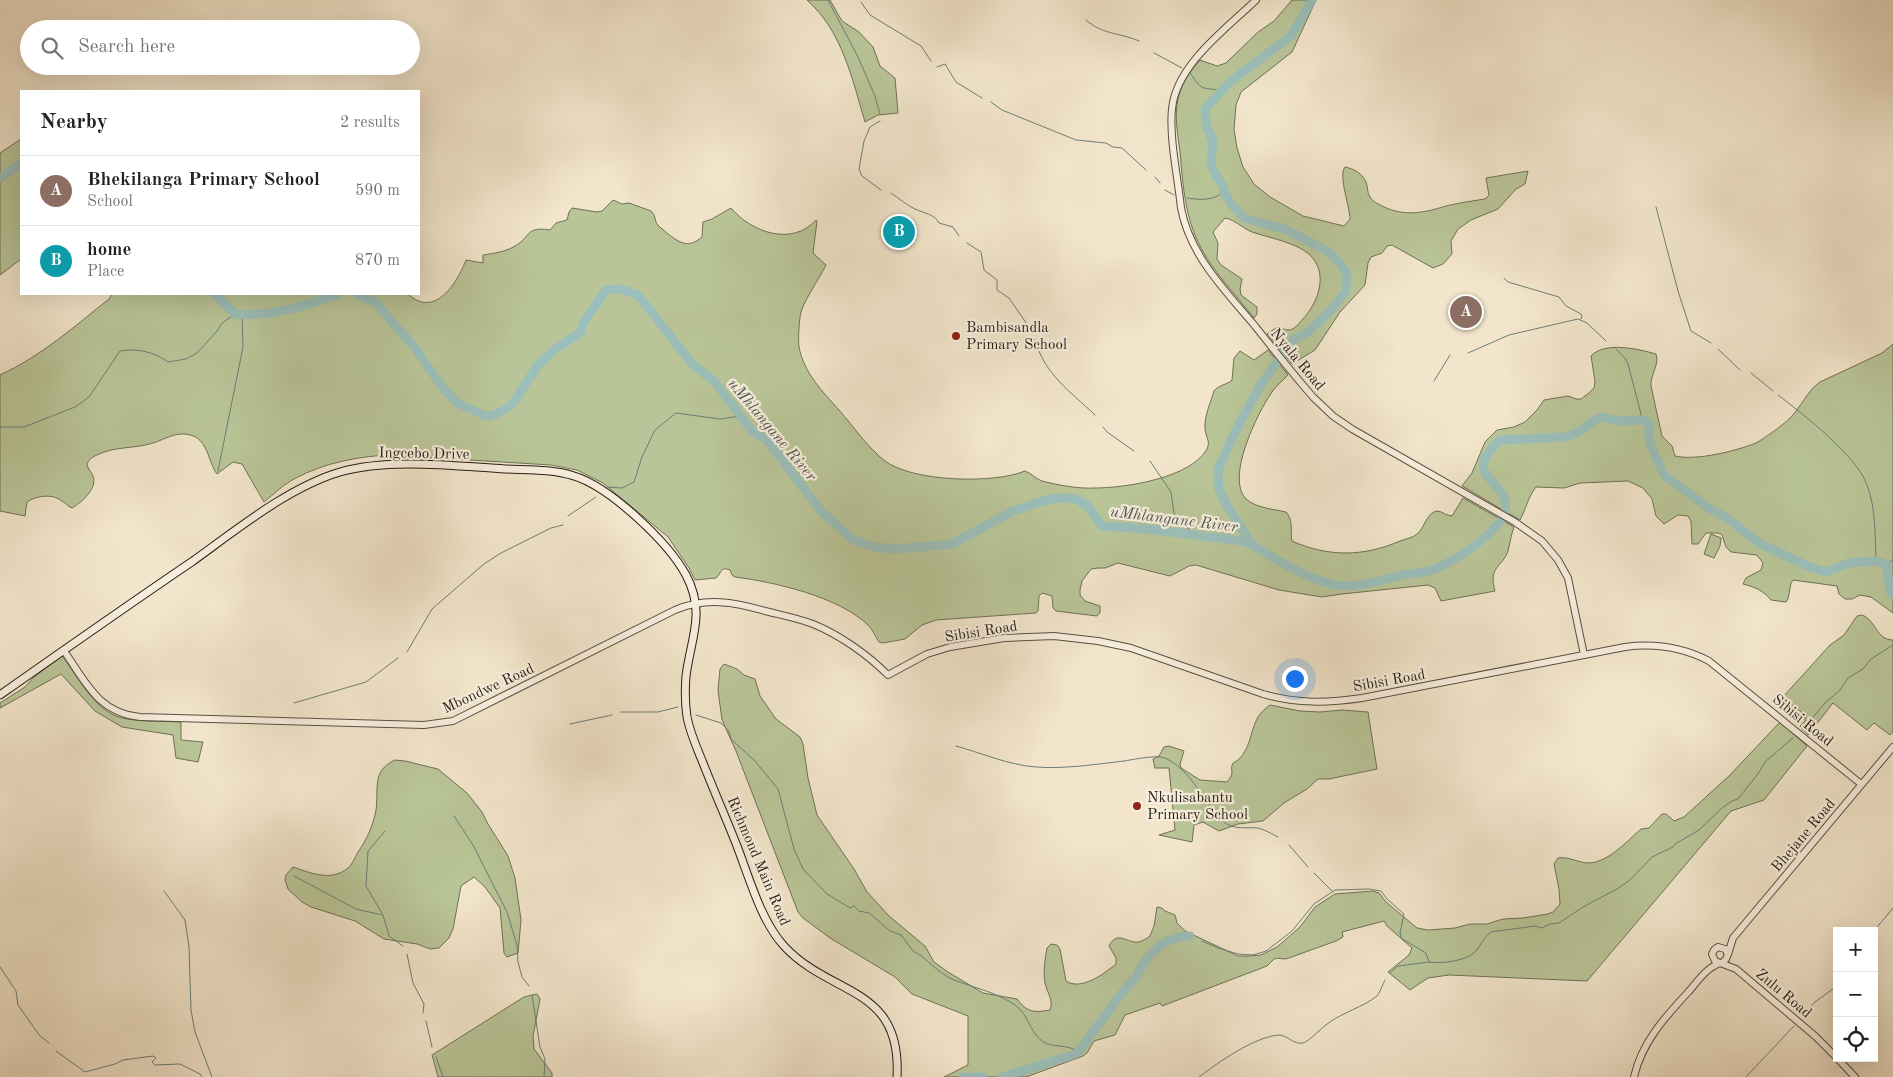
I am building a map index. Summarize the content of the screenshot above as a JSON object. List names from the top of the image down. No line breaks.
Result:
{"streets":{"main road":["Ingcebo Drive","Richmond Main Road"],"street":["Nyala Road","Sibisi Road","Mbondwe Road","Bhejane Road","Zulu Road"]},"crossings":[["Nyala Road","Sibisi Road"],["Ingcebo Drive","Mbondwe Road"],["Ingcebo Drive","Richmond Main Road"],["Sibisi Road","Mbondwe Road"],["Sibisi Road","Bhejane Road"],["Mbondwe Road","Richmond Main Road"],["Bhejane Road","Zulu Road"]],"water":["uMhlangane River"],"places":["Bambisandla Primary School","Nkulisabantu Primary School"],"page":{"search":"Search here","heading":["Nearby","2 results"],"list":[{"mark":"A","name":"Bhekilanga Primary School","note":"School","value":"590 m"},{"mark":"B","name":"home","note":"Place","value":"870 m"}],"pins":["B","A"],"map_buttons":["+","−"]}}
